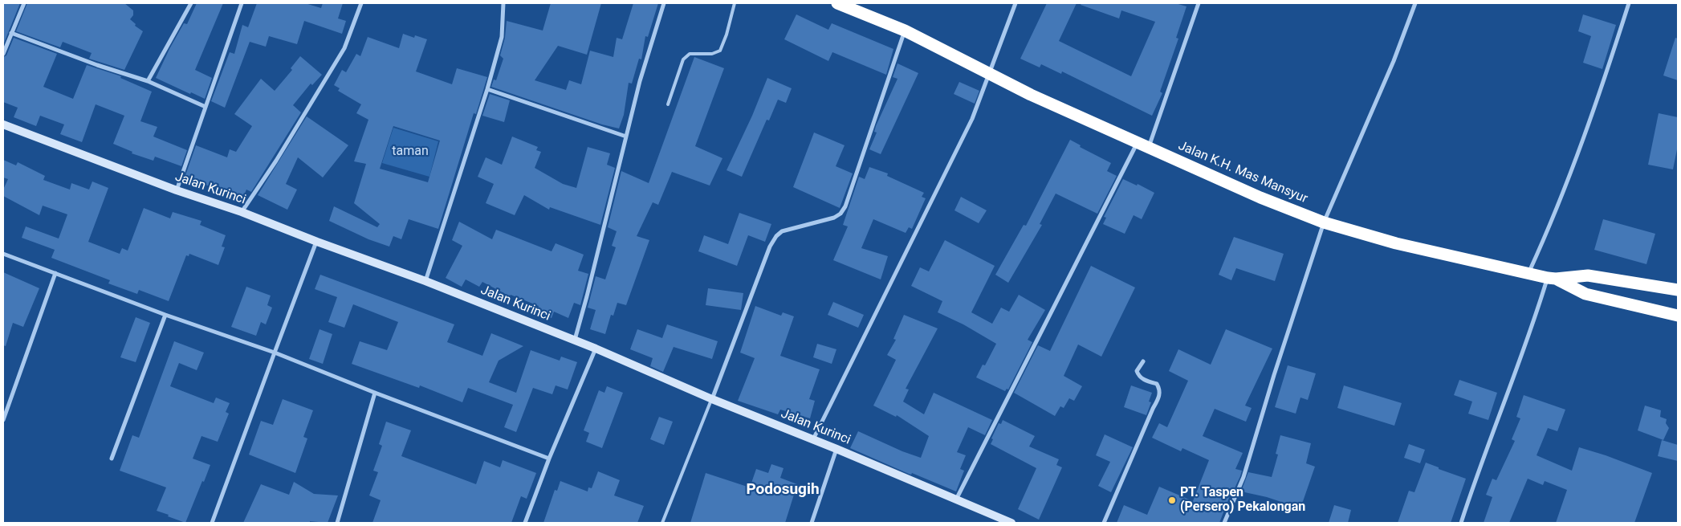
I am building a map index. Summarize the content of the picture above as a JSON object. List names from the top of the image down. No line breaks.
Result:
{"streets":{"highway":["Jalan K.H. Mas Mansyur"],"street":["Jalan Kurinci"]},"districts":["Podosugih"],"parks":["taman"],"places":["PT. Taspen (Persero) Pekalongan"]}
